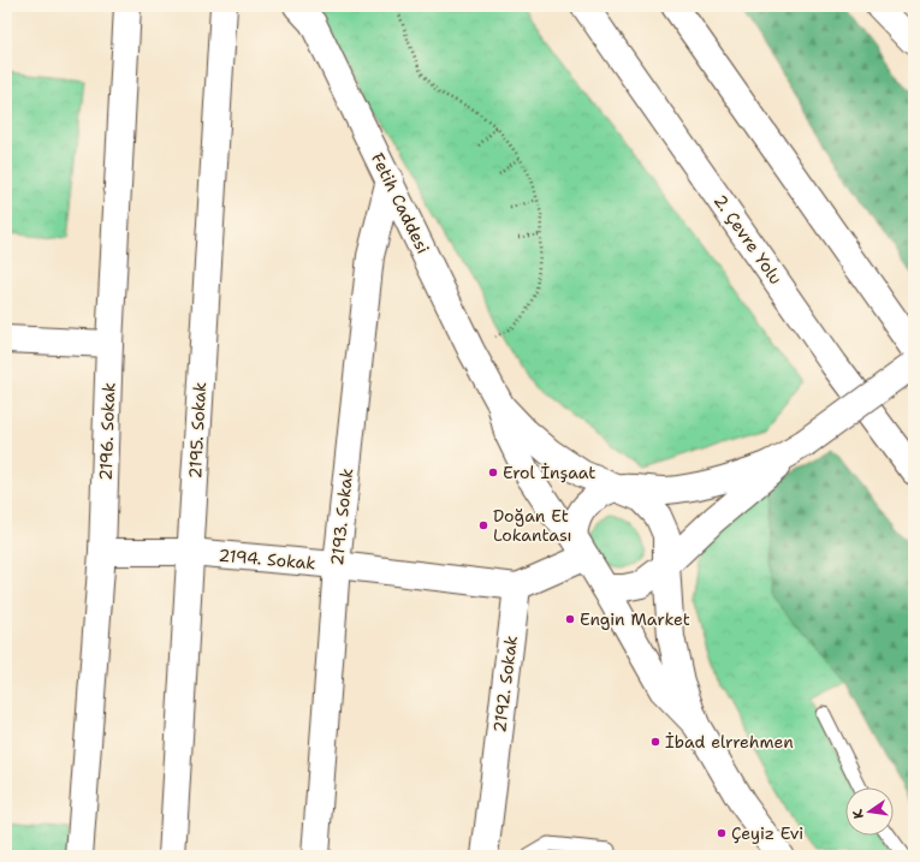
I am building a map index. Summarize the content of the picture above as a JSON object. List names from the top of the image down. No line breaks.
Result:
{"streets":{"main road":["Fetih Caddesi","2. Çevre Yolu","2195. Sokak","2196. Sokak","2193. Sokak","2194. Sokak","2192. Sokak"]},"crossings":[["Fetih Caddesi","2193. Sokak"],["2195. Sokak","2194. Sokak"],["2196. Sokak","2194. Sokak"],["2193. Sokak","2194. Sokak"],["2194. Sokak","2192. Sokak"]],"places":["Erol İnşaat","Doğan Et Lokantası","Engin Market","İbad elrrehmen","Çeyiz Evi"],"north":"left"}
